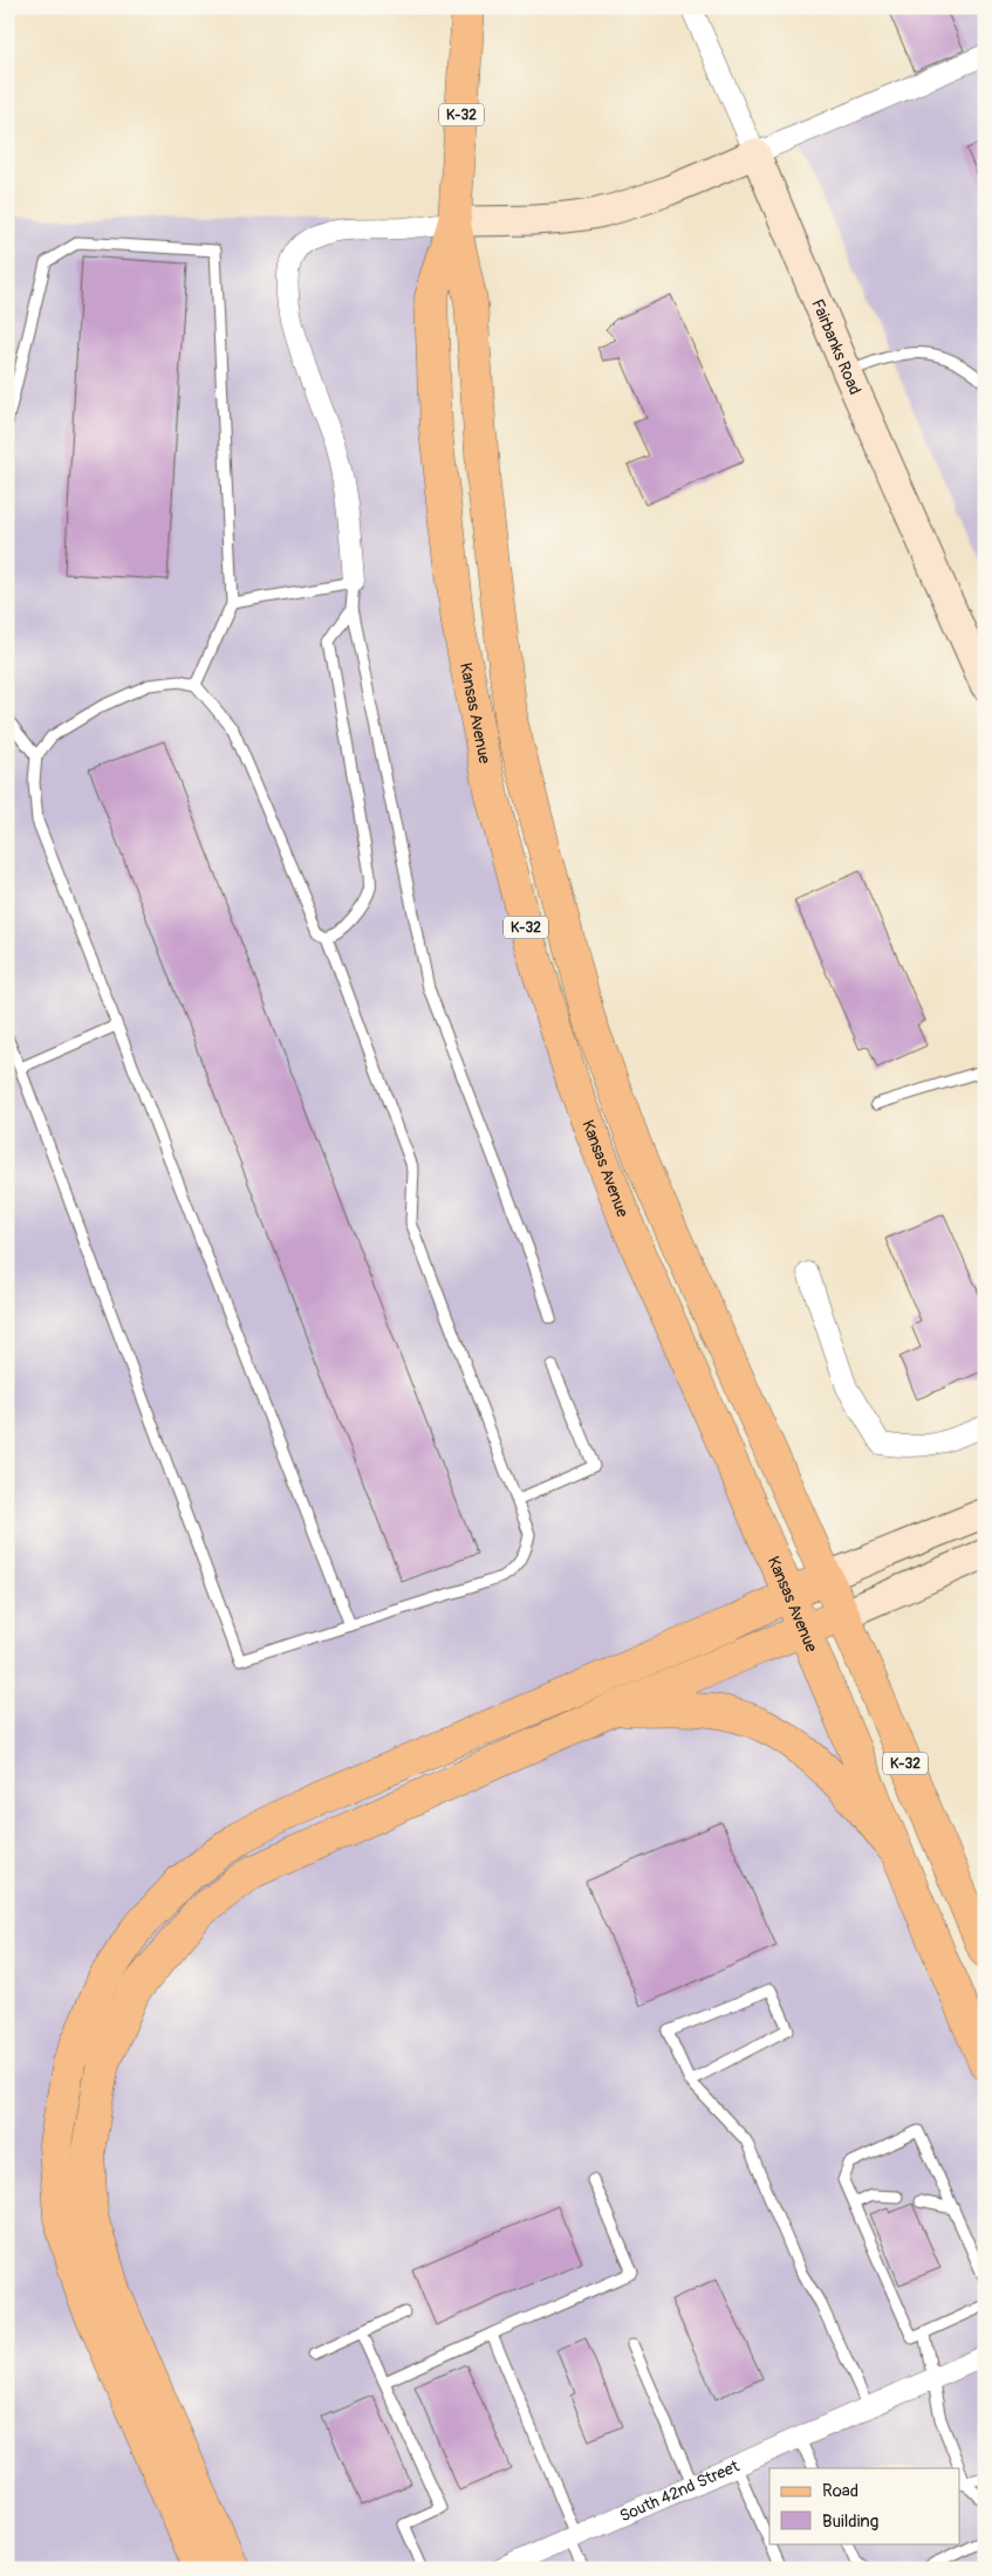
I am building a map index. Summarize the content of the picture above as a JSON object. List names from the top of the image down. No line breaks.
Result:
{"streets":{"main road":["K-32","Kansas Avenue"],"street":["Fairbanks Road","South 42nd Street"]},"legend":["Road","Building"]}
